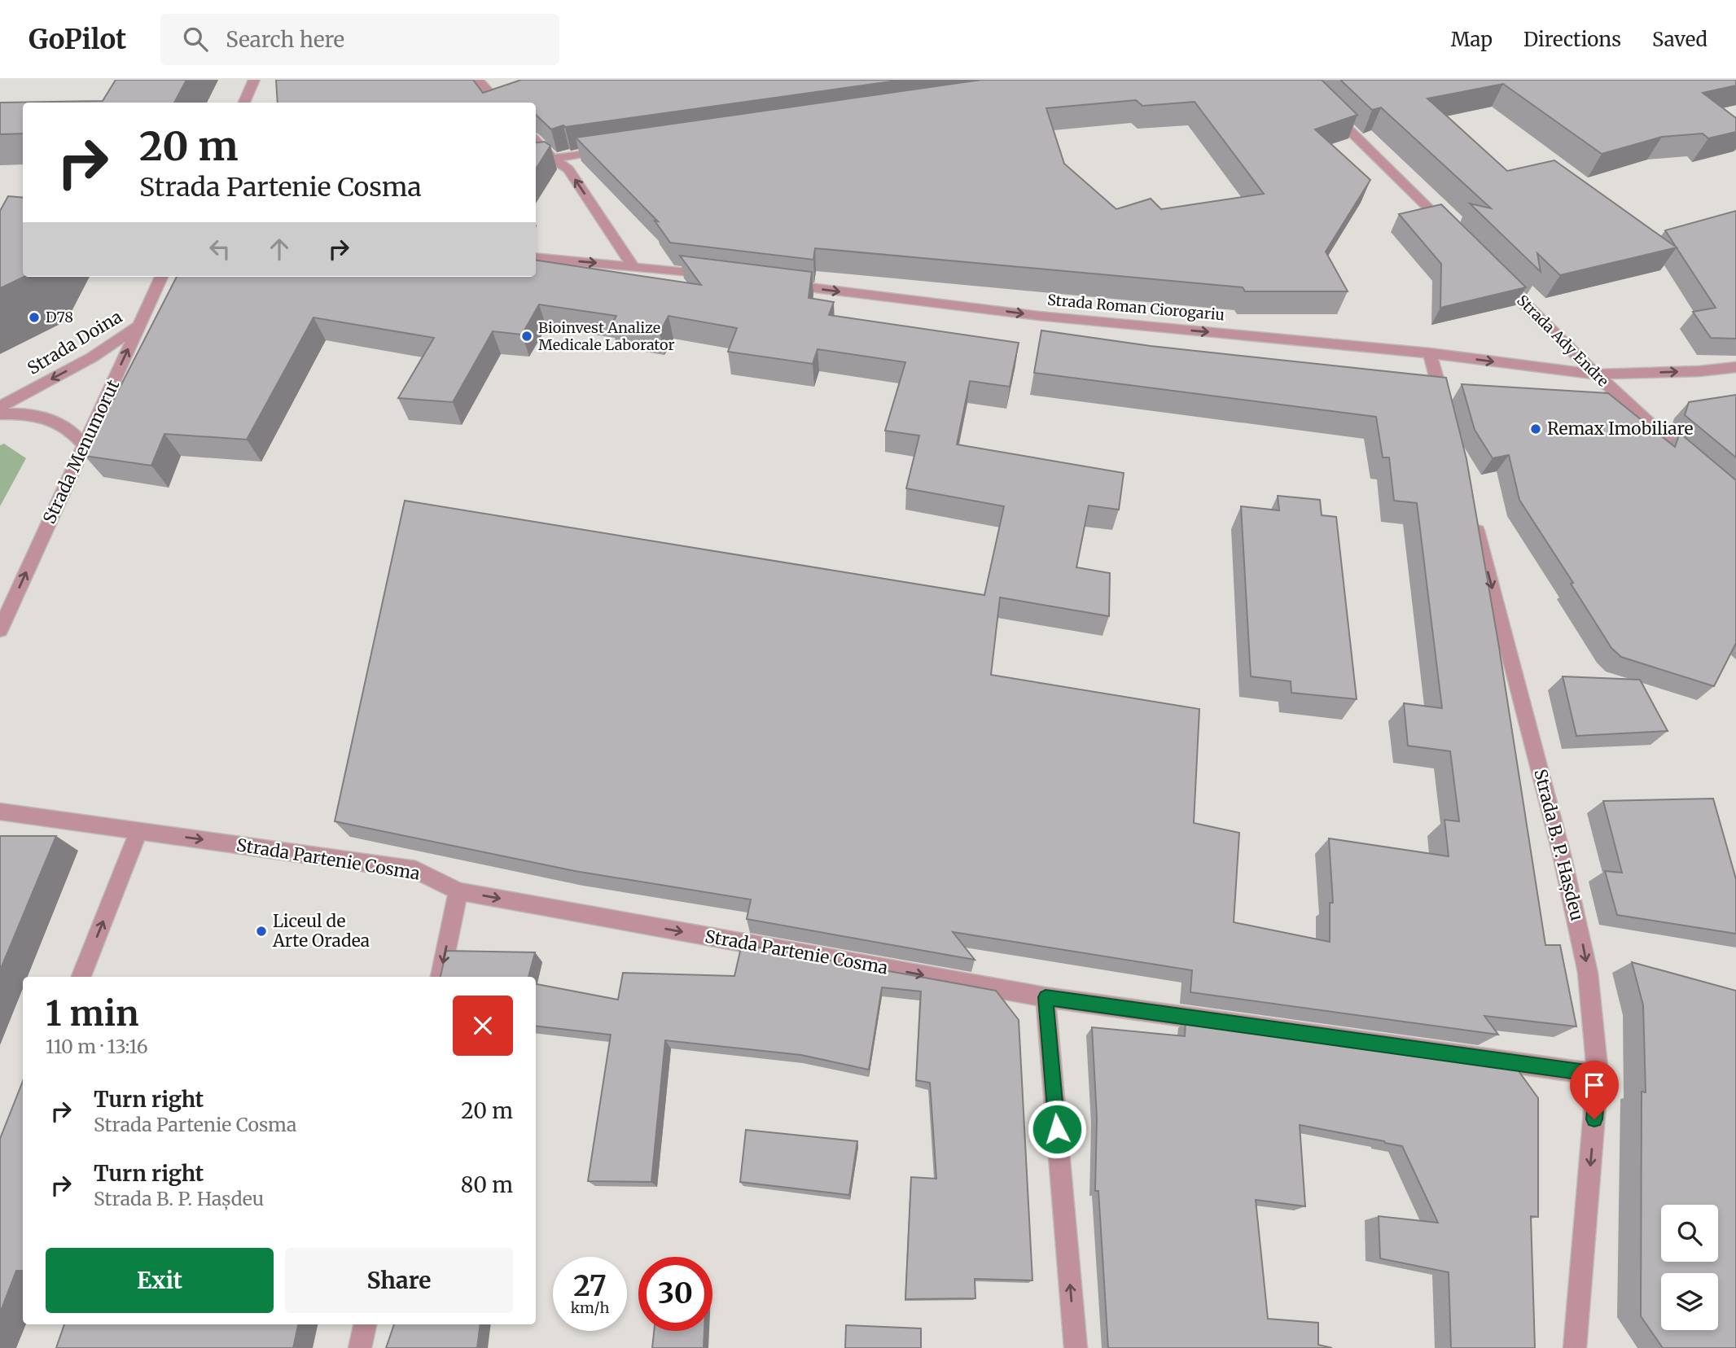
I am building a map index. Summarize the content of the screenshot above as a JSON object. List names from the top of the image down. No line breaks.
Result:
{"streets":{"street":["Strada Roman Ciorogariu","Strada Ady Endre","Strada Doina","Strada Menumorut","Strada B. P. Hașdeu","Strada Partenie Cosma"]},"crossings":[["Strada Roman Ciorogariu","Strada Ady Endre"],["Strada Doina","Strada Menumorut"],["Strada B. P. Hașdeu","Strada Partenie Cosma"]],"one_way":["Strada Roman Ciorogariu","Strada Doina","Strada Menumorut","Strada B. P. Hașdeu","Strada Partenie Cosma"],"places":["D78","Bioinvest Analize Medicale Laborator","Remax Imobiliare","Liceul de Arte Oradea"],"page":{"header":"GoPilot","search":"Search here","nav":["Map","Directions","Saved"],"turn":["20 m","Strada Partenie Cosma"],"heading":["1 min","110 m · 13:16"],"list":[{"name":"Turn right","note":"Strada Partenie Cosma","value":"20 m"},{"name":"Turn right","note":"Strada B. P. Hașdeu","value":"80 m"}],"buttons":["Exit","Share"],"speed":"27 km/h","limit":"30"}}
